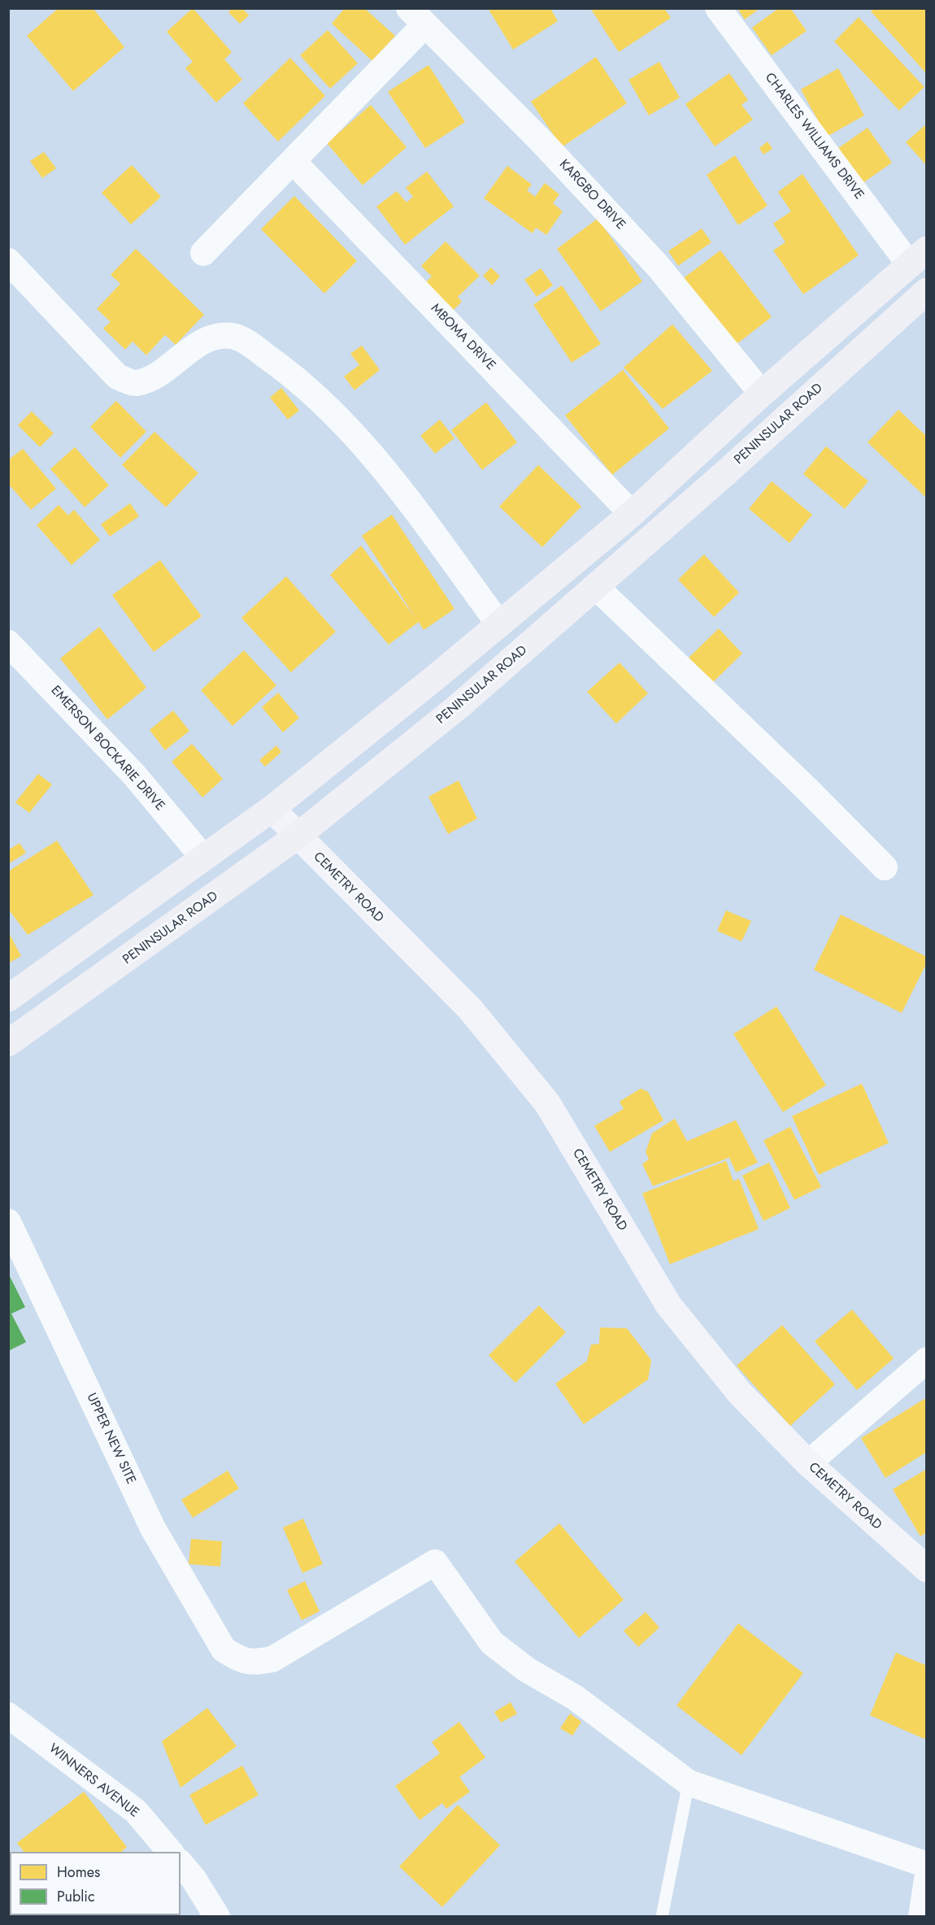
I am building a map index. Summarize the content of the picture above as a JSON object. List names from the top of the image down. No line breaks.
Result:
{"streets":{"main road":["PENINSULAR ROAD"],"street":["CHARLES WILLIAMS DRIVE","KARGBO DRIVE","MBOMA DRIVE","EMERSON BOCKARIE DRIVE","CEMETRY ROAD","UPPER NEW SITE","WINNERS AVENUE"]},"crossings":[["PENINSULAR ROAD","CEMETRY ROAD"]],"legend":["Homes","Public"]}
